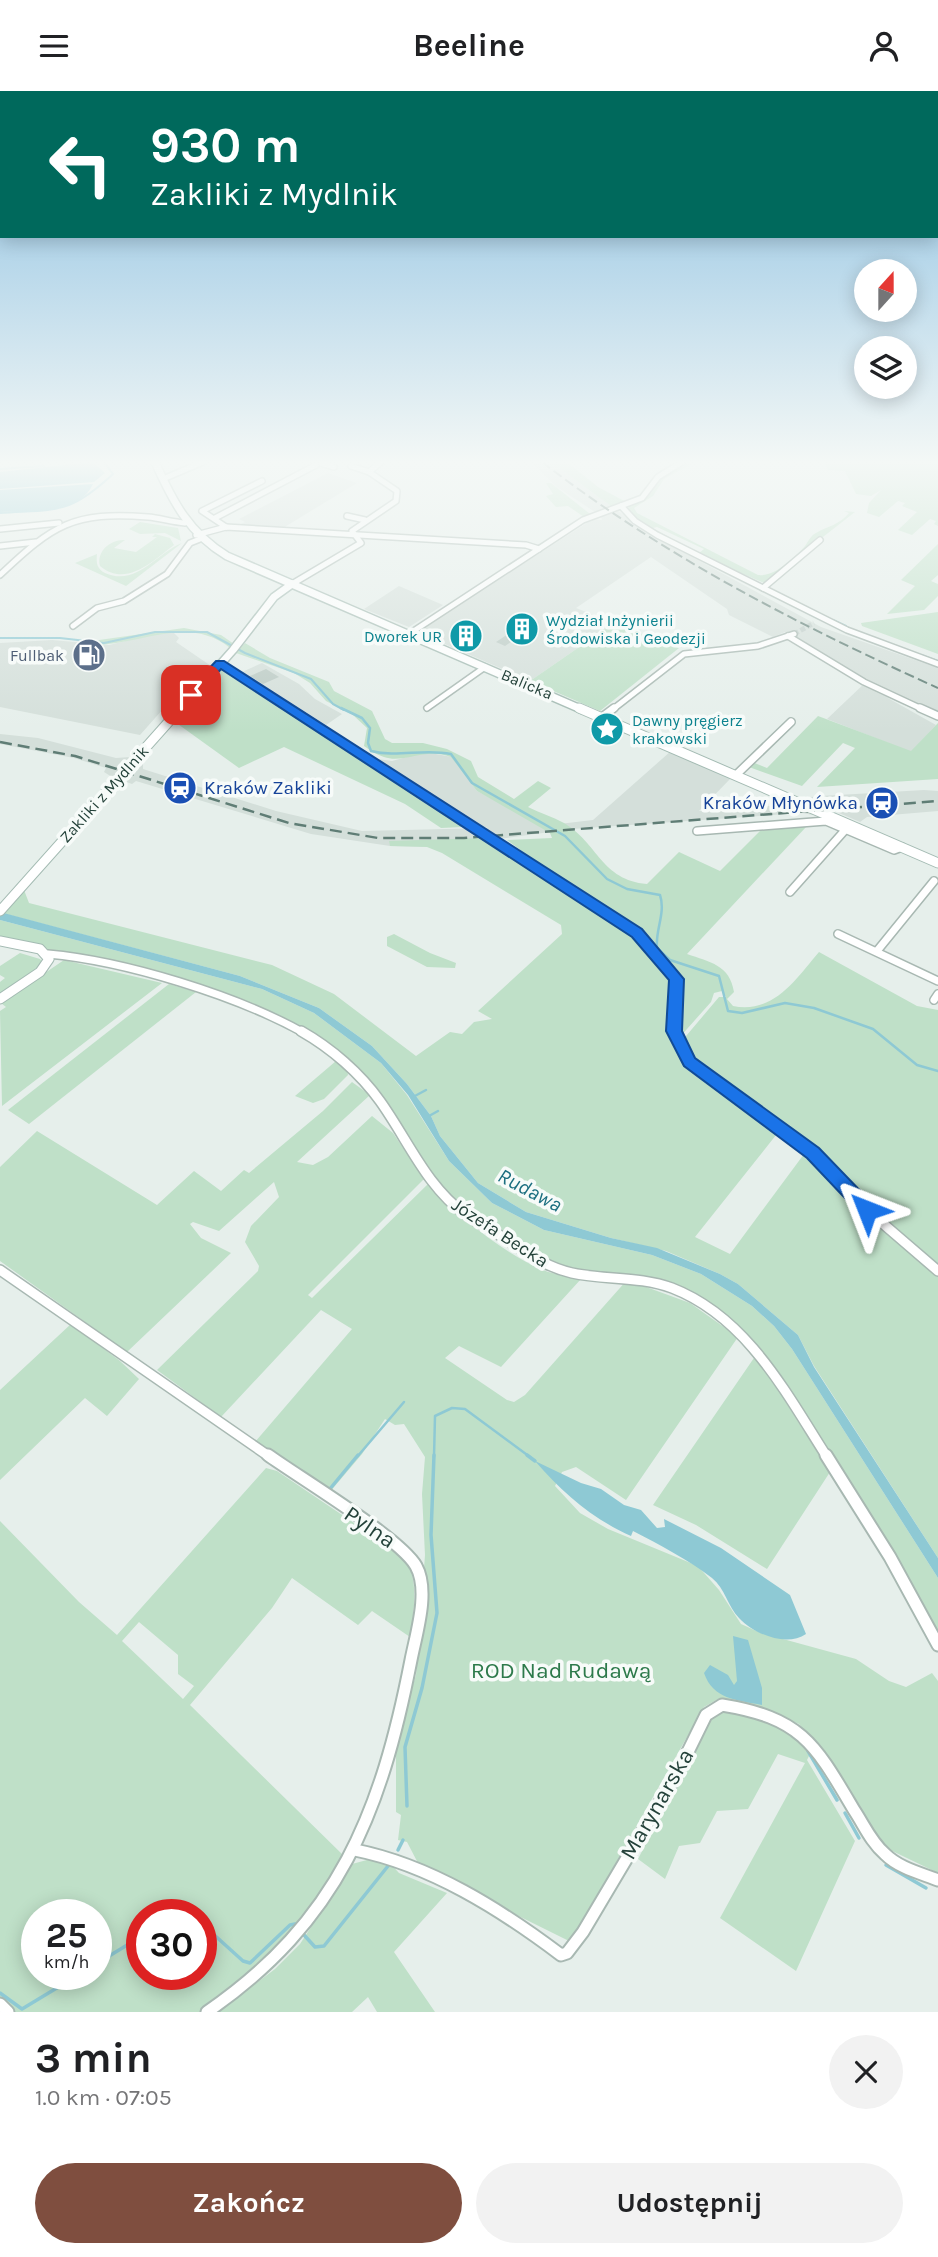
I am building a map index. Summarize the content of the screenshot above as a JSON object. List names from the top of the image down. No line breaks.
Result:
{"streets":{"street":["Balicka","Zakliki z Mydlnik","Józefa Becka","Pylna","Marynarska"]},"crossings":[["Balicka","Zakliki z Mydlnik"],["Pylna","Marynarska"]],"water":["Rudawa"],"parks":["ROD Nad Rudawą"],"places":{"building":["Wydział Inżynierii Środowiska i Geodezji","Dworek UR"],"fuel station":["Fullbak"],"place":["Dawny pręgierz krakowski"],"station":["Kraków Zakliki","Kraków Młynówka"]},"north":"top","page":{"header":"Beeline","turn":["930 m","Zakliki z Mydlnik"],"speed":"25 km/h","limit":"30","heading":["3 min","1.0 km · 07:05"],"buttons":["Zakończ","Udostępnij"]}}
